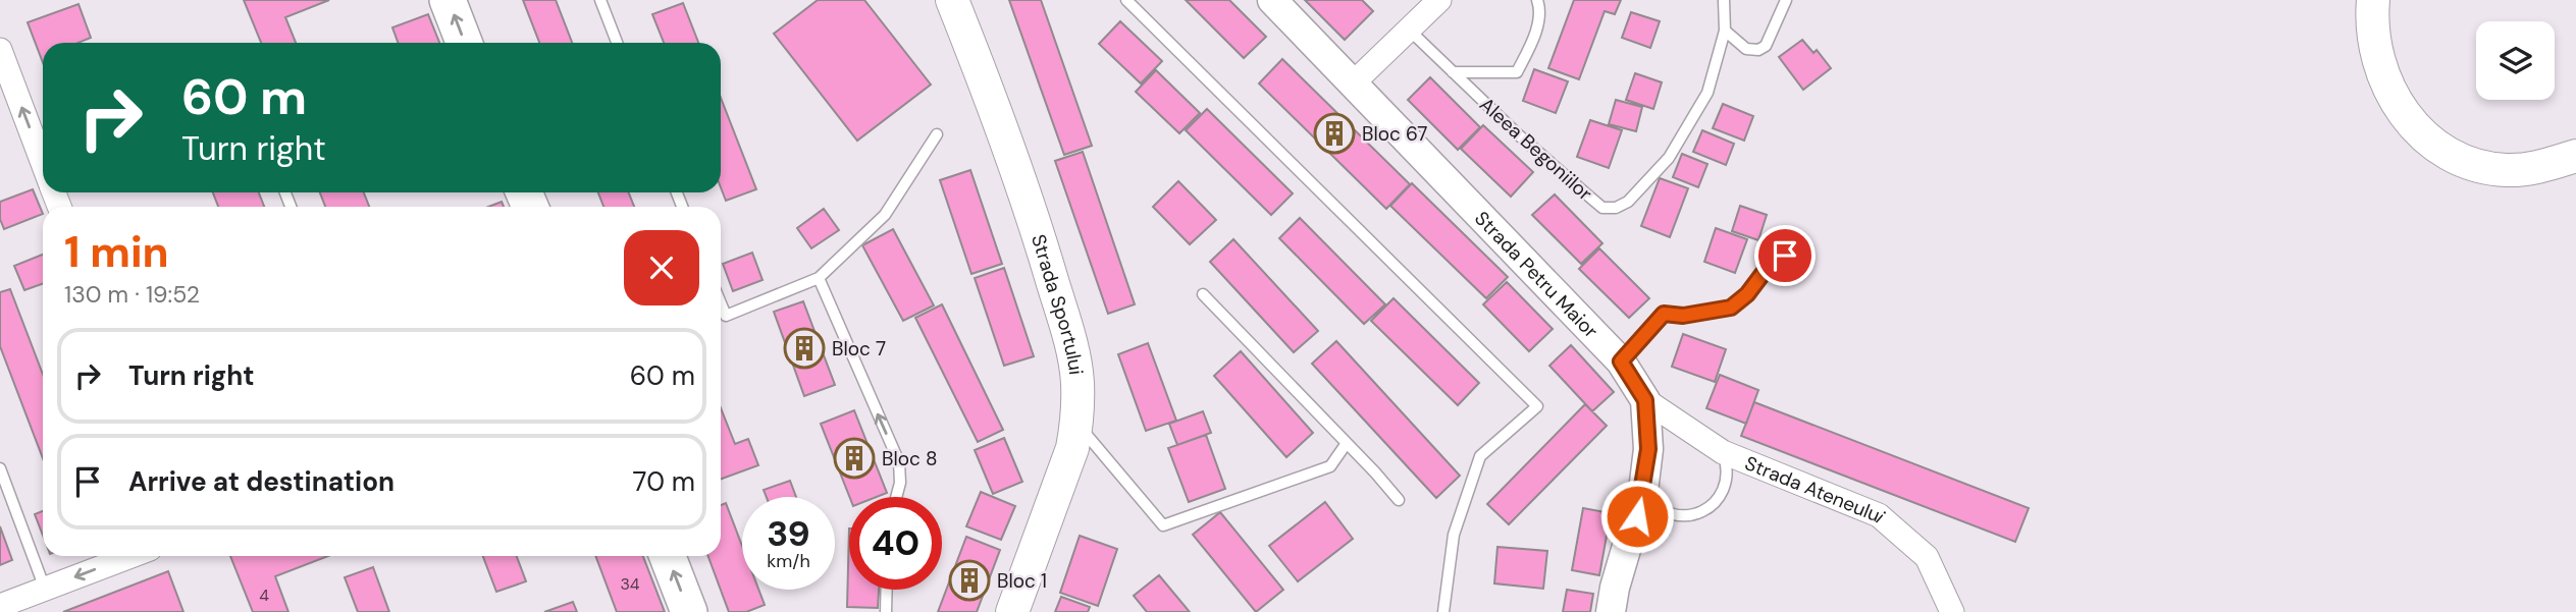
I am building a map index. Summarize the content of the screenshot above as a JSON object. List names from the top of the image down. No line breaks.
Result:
{"streets":{"main road":["Strada Sportului"],"street":["Strada Petru Maior","Strada Ateneului"],"lane":["Aleea Begoniilor"]},"crossings":[["Strada Petru Maior","Strada Ateneului"]],"places":{"building":["Bloc 67","Bloc 7","Bloc 8","Bloc 1"]},"house_numbers":["34","4"],"page":{"turn":["60 m","Turn right"],"heading":["1 min","130 m · 19:52"],"list":[{"name":"Turn right","value":"60 m"},{"name":"Arrive at destination","value":"70 m"}],"speed":"39 km/h","limit":"40"}}
